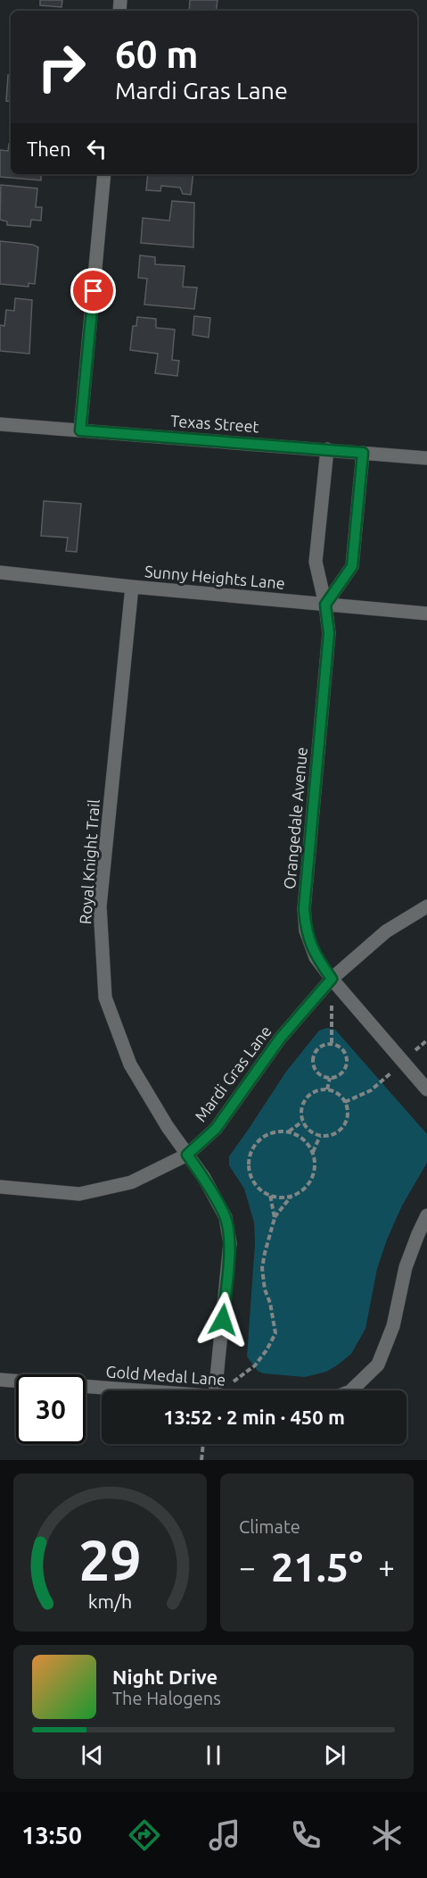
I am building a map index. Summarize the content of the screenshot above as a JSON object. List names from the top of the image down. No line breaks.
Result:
{"streets":{"street":["Texas Street","Sunny Heights Lane","Orangedale Avenue","Royal Knight Trail","Mardi Gras Lane","Gold Medal Lane"]},"crossings":[["Texas Street","Orangedale Avenue"],["Sunny Heights Lane","Orangedale Avenue"],["Sunny Heights Lane","Royal Knight Trail"],["Orangedale Avenue","Mardi Gras Lane"],["Royal Knight Trail","Mardi Gras Lane"]],"page":{"turn":["60 m","Mardi Gras Lane"],"then":"Then","limit":"30","trip":"13:52 · 2 min · 450 m","tile":"Climate","heat":["−","21.5°","+"],"song":["Night Drive","The Halogens"],"tabs":"13:50","gauge":["29","km/h"]}}
